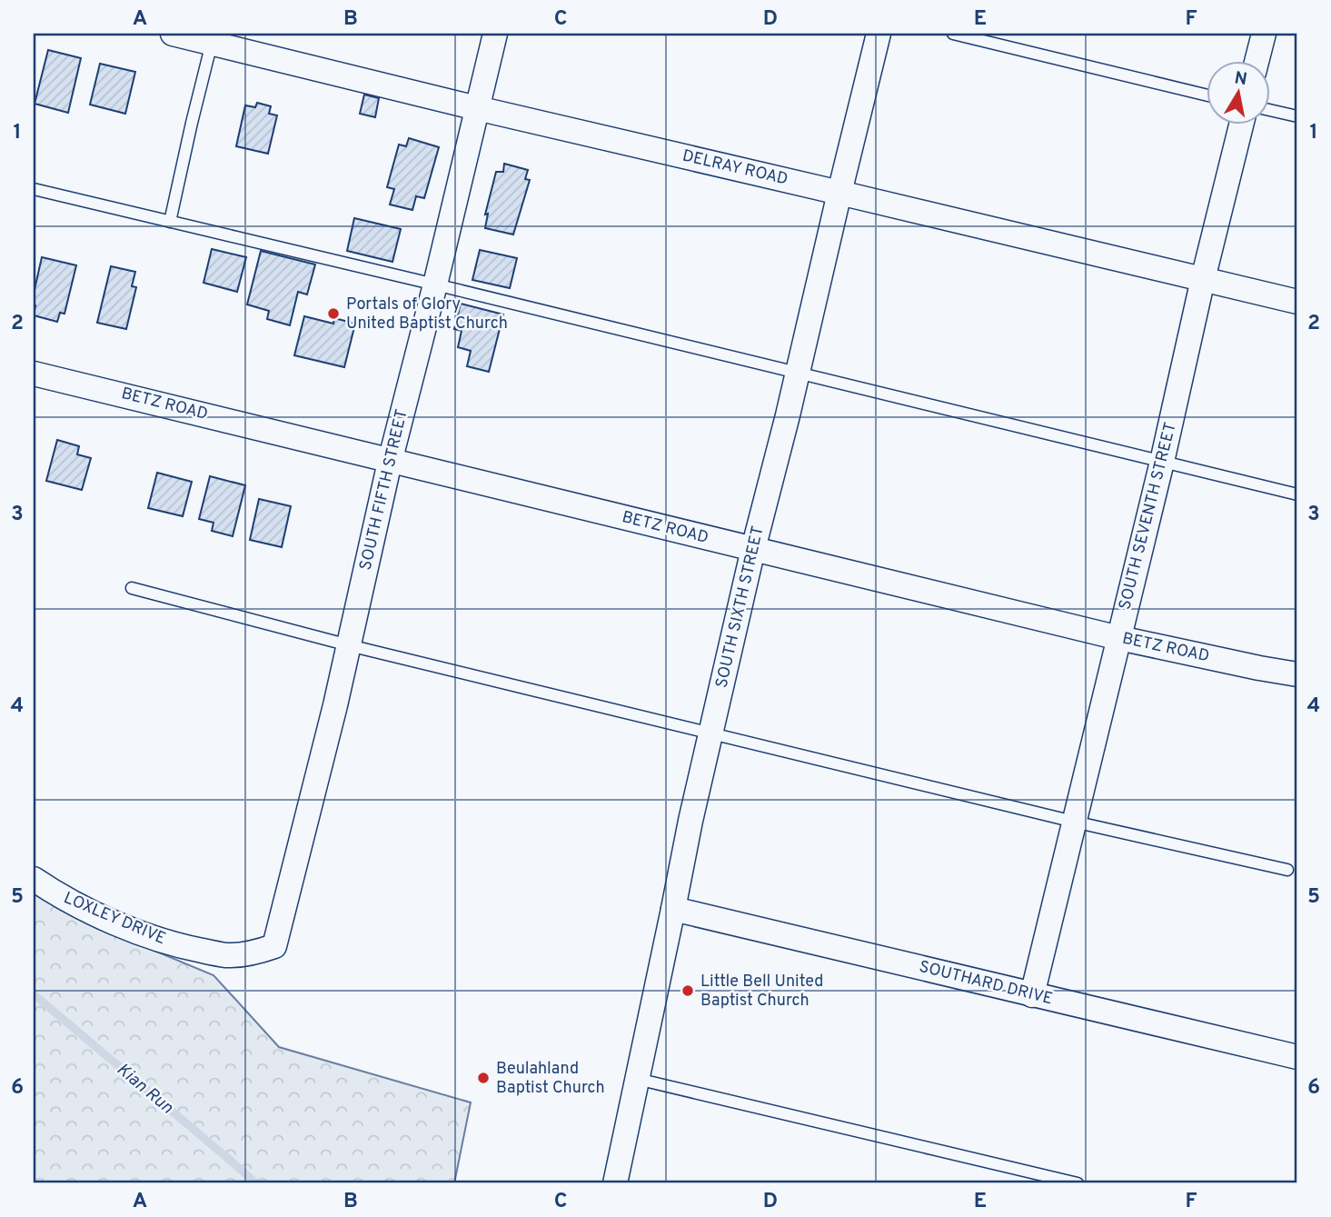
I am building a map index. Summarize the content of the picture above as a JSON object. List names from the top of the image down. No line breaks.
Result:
{"streets":{"street":["DELRAY ROAD","BETZ ROAD","SOUTH FIFTH STREET","SOUTH SEVENTH STREET","SOUTH SIXTH STREET","LOXLEY DRIVE","SOUTHARD DRIVE"]},"crossings":[["DELRAY ROAD","SOUTH FIFTH STREET"],["DELRAY ROAD","SOUTH SEVENTH STREET"],["DELRAY ROAD","SOUTH SIXTH STREET"],["BETZ ROAD","SOUTH FIFTH STREET"],["BETZ ROAD","SOUTH SEVENTH STREET"],["BETZ ROAD","SOUTH SIXTH STREET"],["SOUTH FIFTH STREET","LOXLEY DRIVE"],["SOUTH SEVENTH STREET","SOUTHARD DRIVE"],["SOUTH SIXTH STREET","SOUTHARD DRIVE"]],"water":["Kian Run"],"places":["Portals of Glory United Baptist Church","Little Bell United Baptist Church","Beulahland Baptist Church"],"north":"top","grid":{"columns":["A","B","C","D","E","F"],"rows":["1","2","3","4","5","6"]}}
